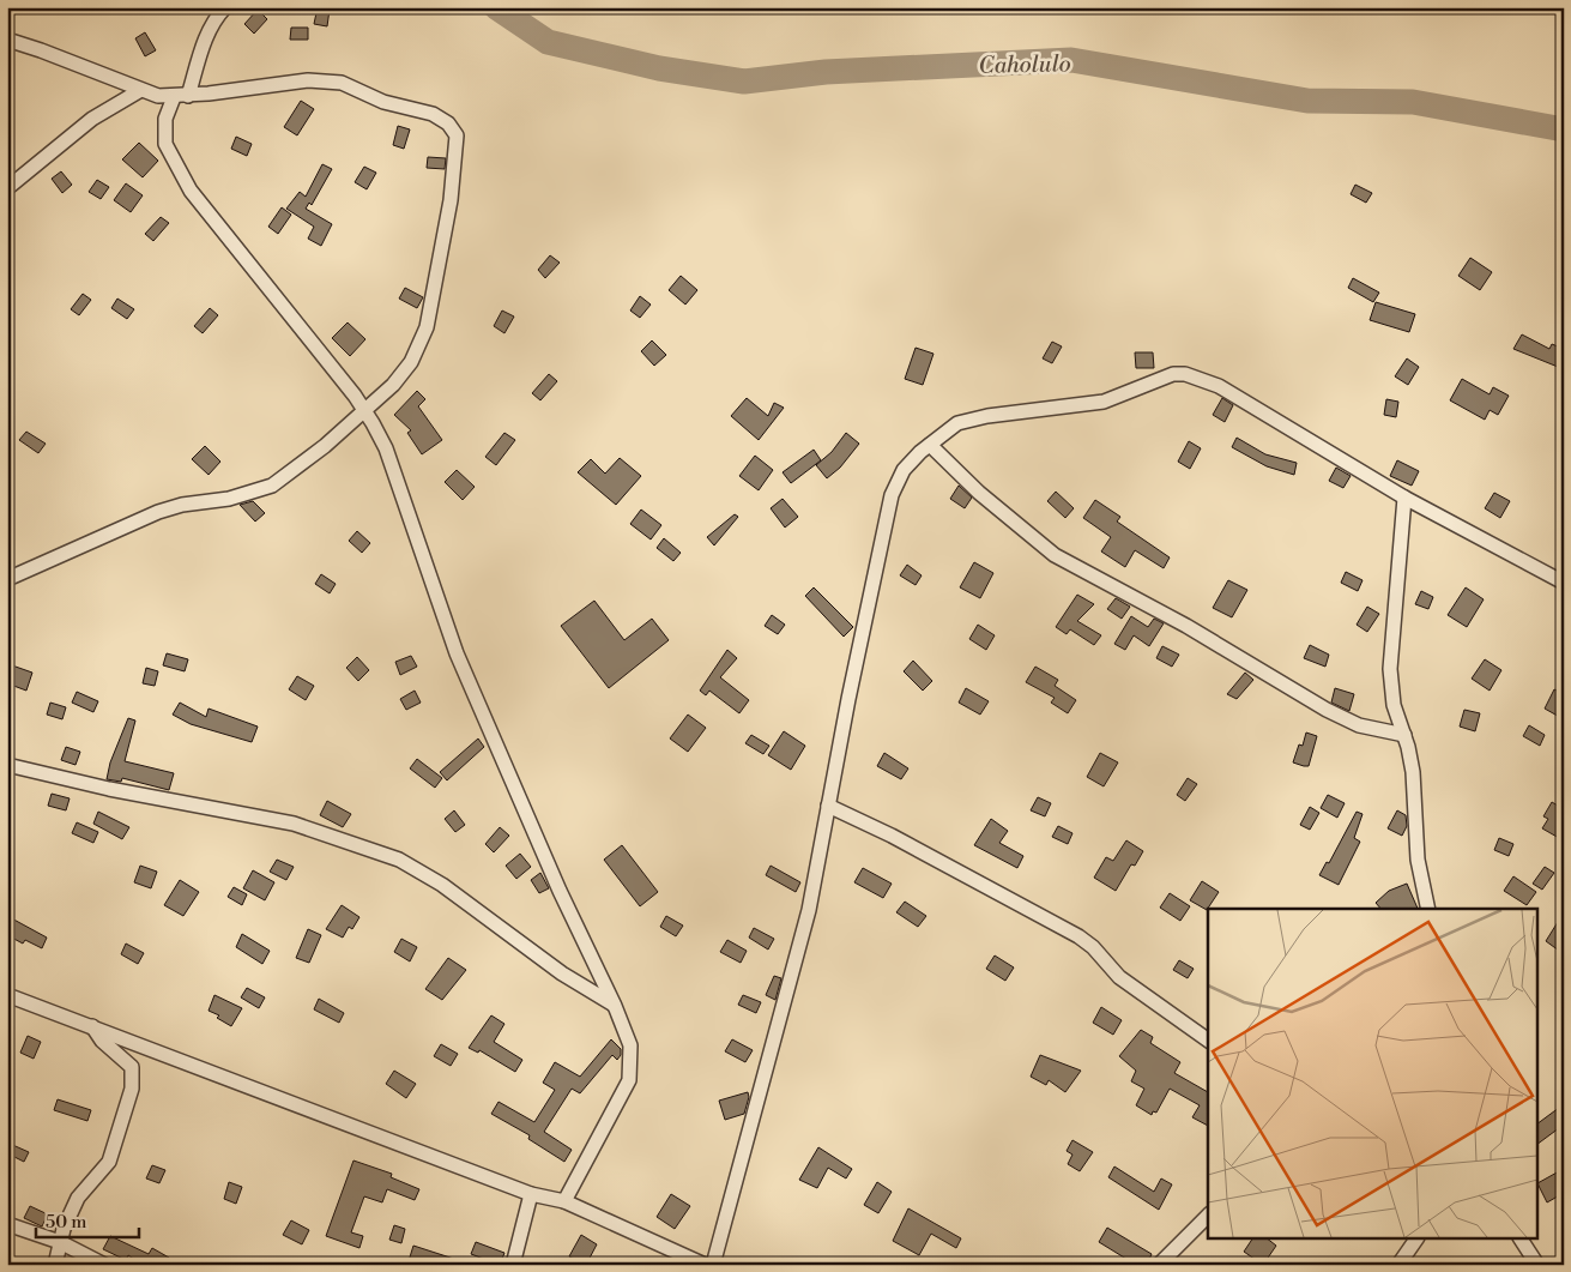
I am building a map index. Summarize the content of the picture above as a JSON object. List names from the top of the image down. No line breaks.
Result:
{"water":["Caholulo"],"scale_bar":"50 m"}
